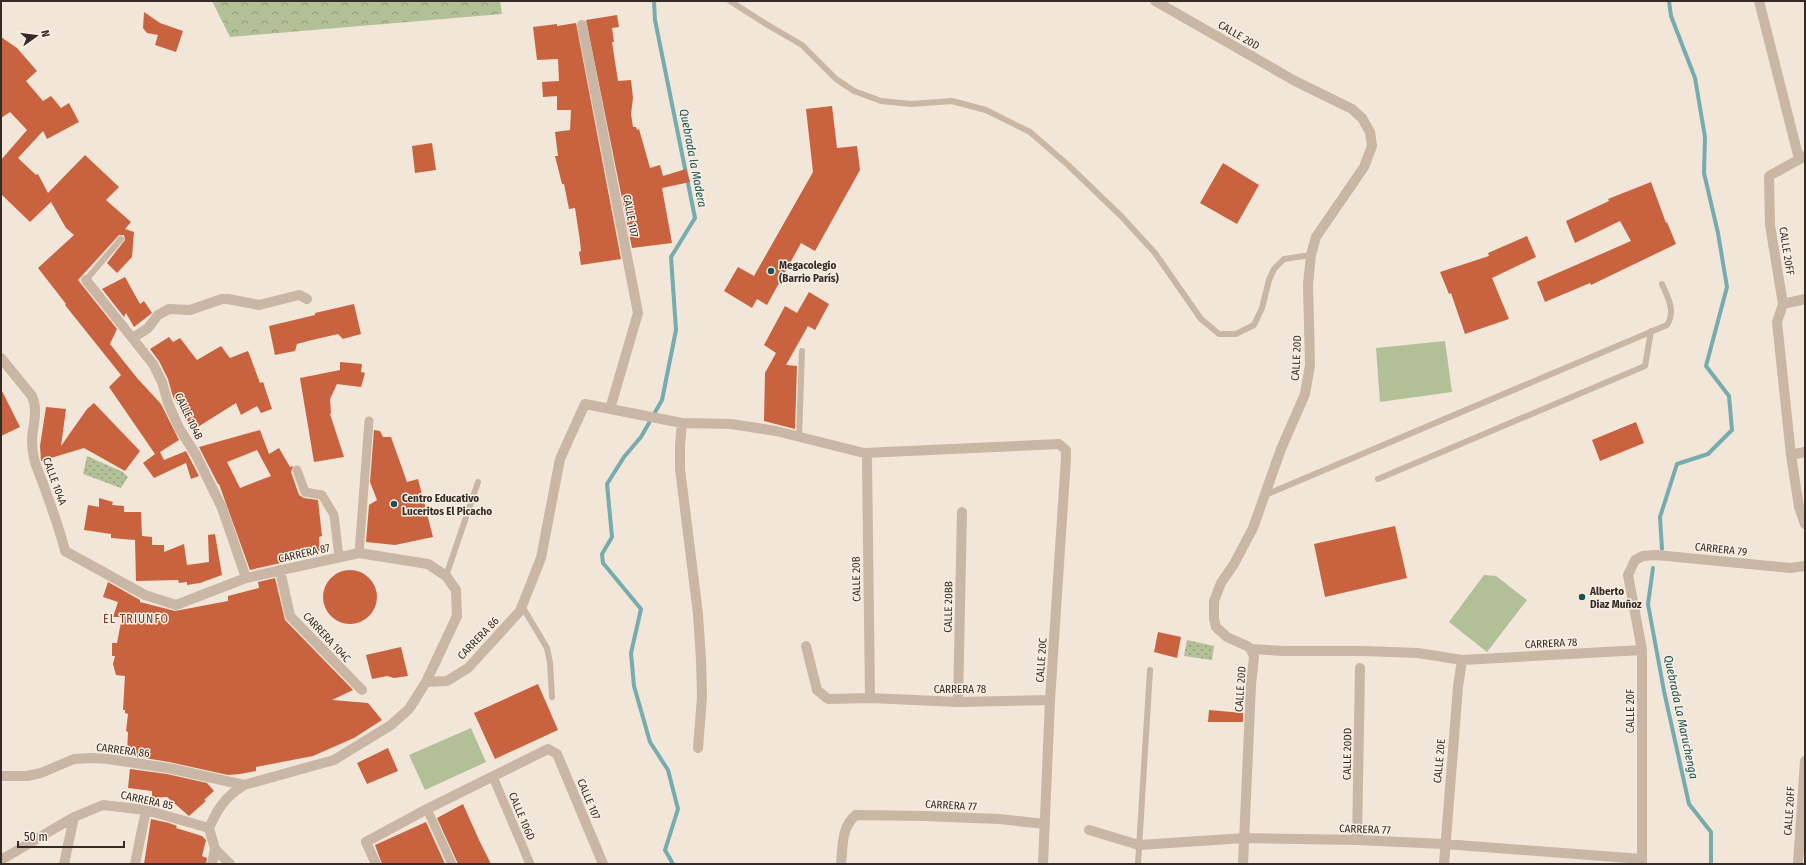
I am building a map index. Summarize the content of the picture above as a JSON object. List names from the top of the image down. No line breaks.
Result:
{"streets":{"street":["CALLE 20D","CALLE 107","CALLE 20FF","CALLE 104B","CALLE 104A","CARRERA 79","CARRERA 87","CALLE 20B","CALLE 20BB","CARRERA 104C","CARRERA 86","CARRERA 78","CALLE 20C","CALLE 20F","CALLE 20DD","CALLE 20E","CARRERA 85","CARRERA 77","CALLE 106D"]},"crossings":[["CALLE 20D","CARRERA 78"],["CALLE 20D","CARRERA 77"],["CALLE 107","CARRERA 86"],["CALLE 107","CALLE 106D"],["CALLE 104B","CARRERA 87"],["CALLE 104A","CARRERA 87"],["CARRERA 79","CALLE 20F"],["CARRERA 87","CARRERA 104C"],["CARRERA 87","CARRERA 86"],["CALLE 20B","CARRERA 78"],["CALLE 20BB","CARRERA 78"],["CARRERA 86","CARRERA 85"],["CARRERA 78","CALLE 20C"],["CARRERA 78","CALLE 20F"],["CARRERA 78","CALLE 20E"],["CALLE 20C","CARRERA 77"],["CALLE 20F","CARRERA 77"],["CALLE 20DD","CARRERA 77"],["CALLE 20E","CARRERA 77"]],"districts":["EL TRIUNFO"],"water":["Quebrada la Madera","Quebrada La Maruchenga"],"places":["Megacolegio (Barrio París)","Centro Educativo Luceritos El Picacho","Alberto Diaz Muñoz"],"scale_bar":"50 m","north":"right"}
